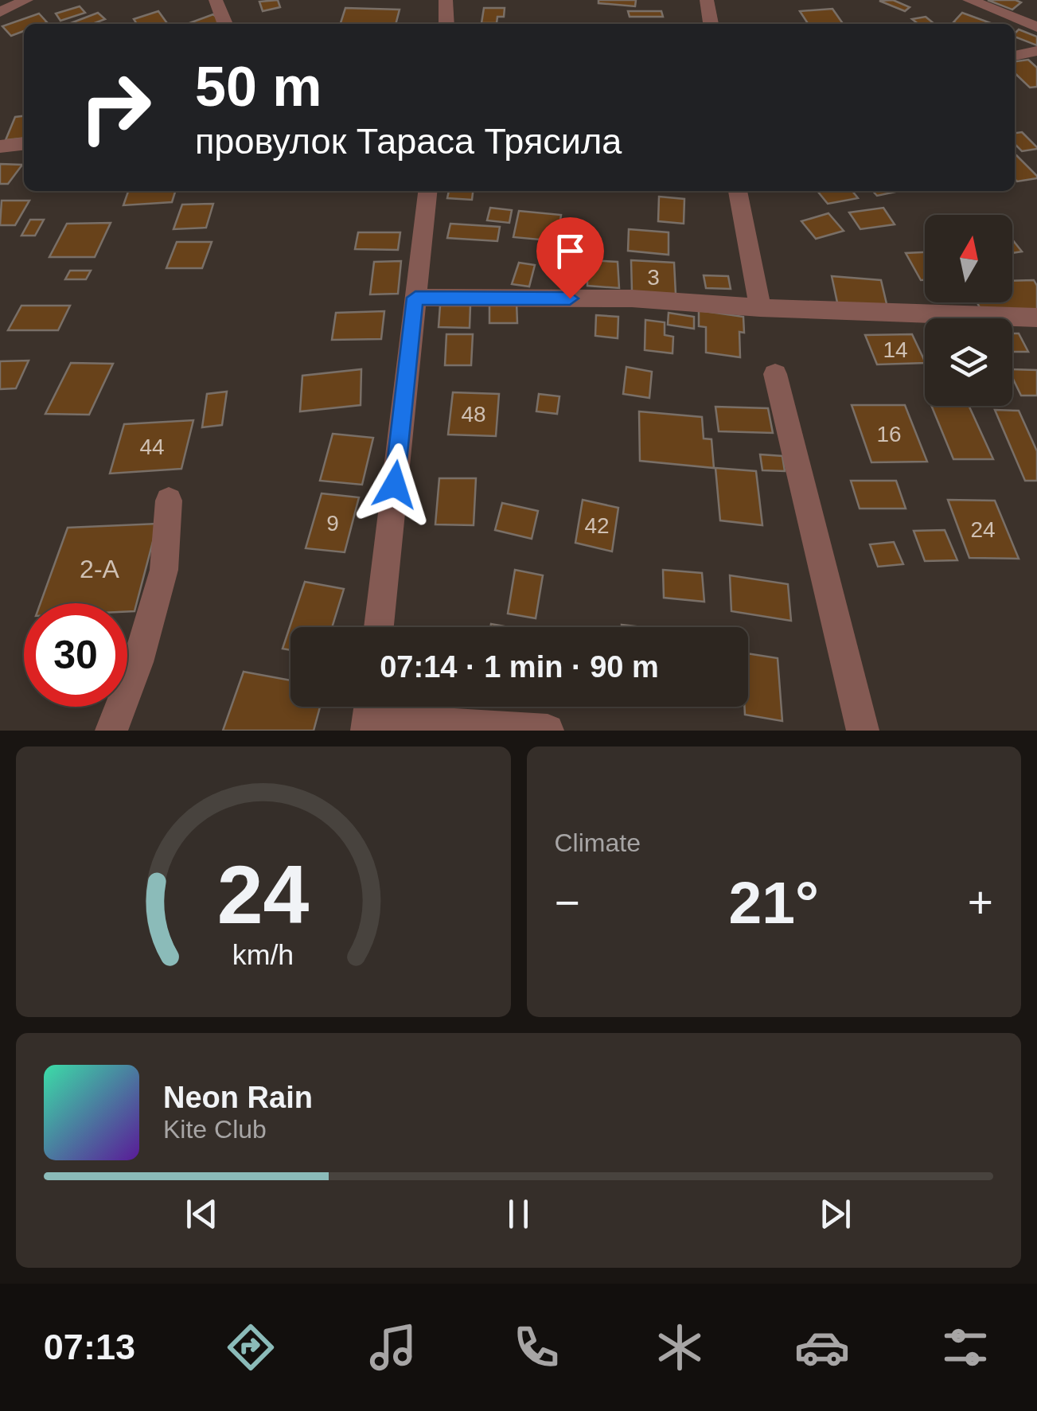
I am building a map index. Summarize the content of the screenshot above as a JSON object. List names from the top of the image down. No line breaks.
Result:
{"house_numbers":["3","14","48","16","44","9","42","24","2-А"],"north":"top","page":{"turn":["50 m","провулок Тараса Трясила"],"limit":"30","trip":"07:14 · 1 min · 90 m","tile":"Climate","heat":["−","21°","+"],"song":["Neon Rain","Kite Club"],"tabs":"07:13","gauge":["24","km/h"]}}
